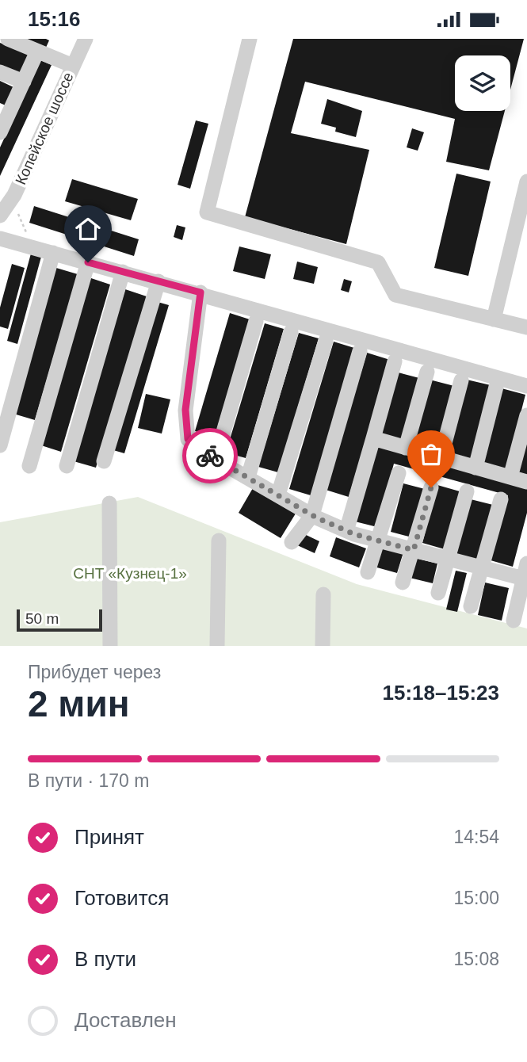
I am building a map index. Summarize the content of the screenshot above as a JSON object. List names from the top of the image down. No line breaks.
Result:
{"streets":{"street":["Копейское шоссе"]},"parks":["СНТ «Кузнец-1»"],"scale_bar":"50 m","page":{"status":"15:16","scale":"50 m","heading":["2 мин","Прибудет через","15:18–15:23"],"bar":"В пути · 170 m","list":[["Принят","14:54"],["Готовится","15:00"],["В пути","15:08"],"Доставлен"]}}
